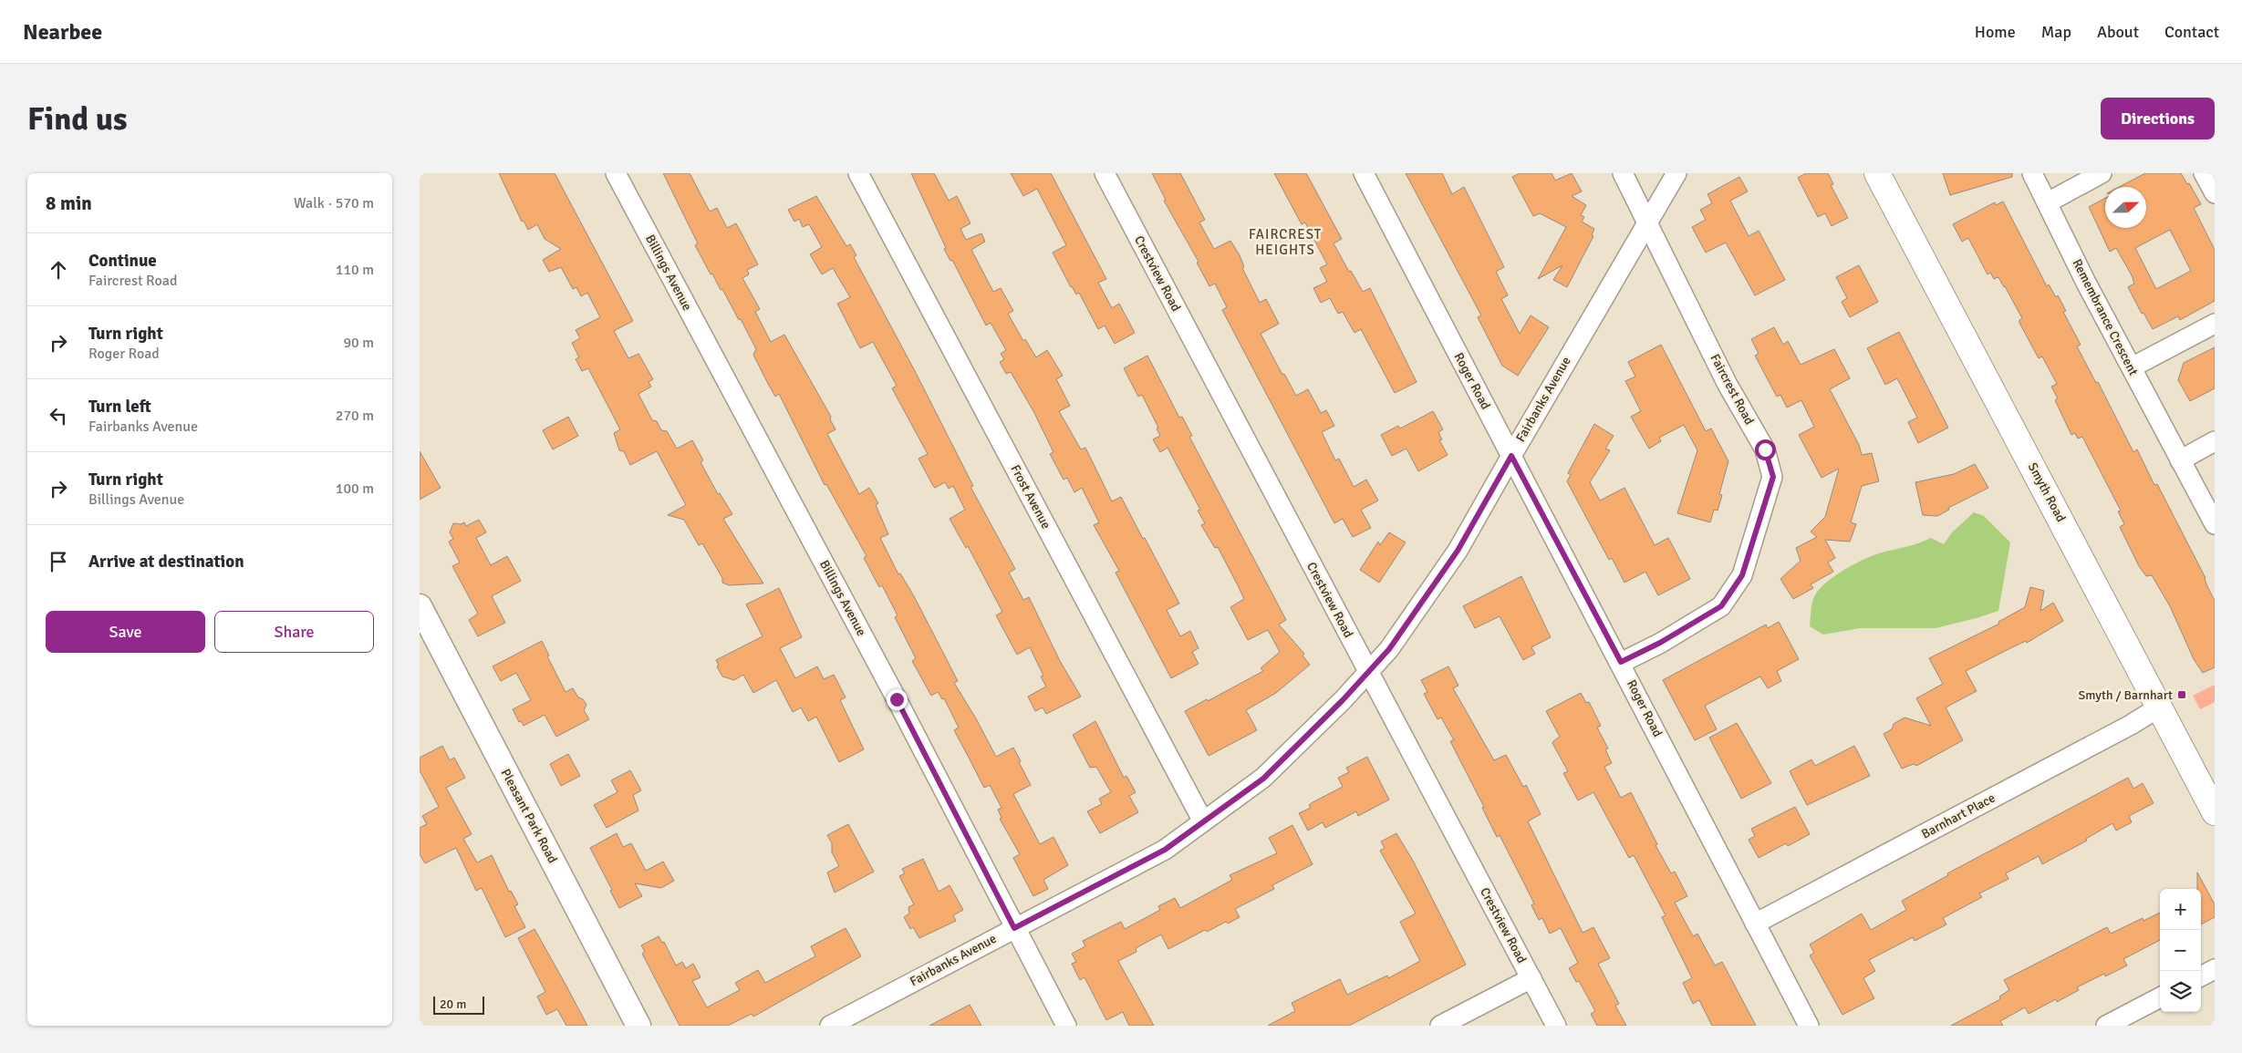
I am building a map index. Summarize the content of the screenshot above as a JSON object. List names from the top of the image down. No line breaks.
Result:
{"streets":{"main road":["Smyth Road"],"street":["Billings Avenue","Crestview Road","Remembrance Crescent","Roger Road","Faircrest Road","Fairbanks Avenue","Frost Avenue","Pleasant Park Road","Barnhart Place"]},"crossings":[["Billings Avenue","Fairbanks Avenue"],["Crestview Road","Fairbanks Avenue"],["Roger Road","Faircrest Road"],["Roger Road","Fairbanks Avenue"],["Roger Road","Barnhart Place"],["Faircrest Road","Fairbanks Avenue"],["Fairbanks Avenue","Frost Avenue"],["Smyth Road","Barnhart Place"]],"districts":["FAIRCREST HEIGHTS"],"places":{"transit":["Smyth / Barnhart"]},"scale_bar":"20 m","north":"right","page":{"header":"Nearbee","nav":["Home","Map","About","Contact"],"buttons":["Directions",["Save","Share"]],"title":"Find us","heading":["8 min","Walk · 570 m"],"list":[["Continue","Faircrest Road","110 m"],["Turn right","Roger Road","90 m"],["Turn left","Fairbanks Avenue","270 m"],["Turn right","Billings Avenue","100 m"],"Arrive at destination"],"map_buttons":["+","−"],"scale":"20 m"}}
